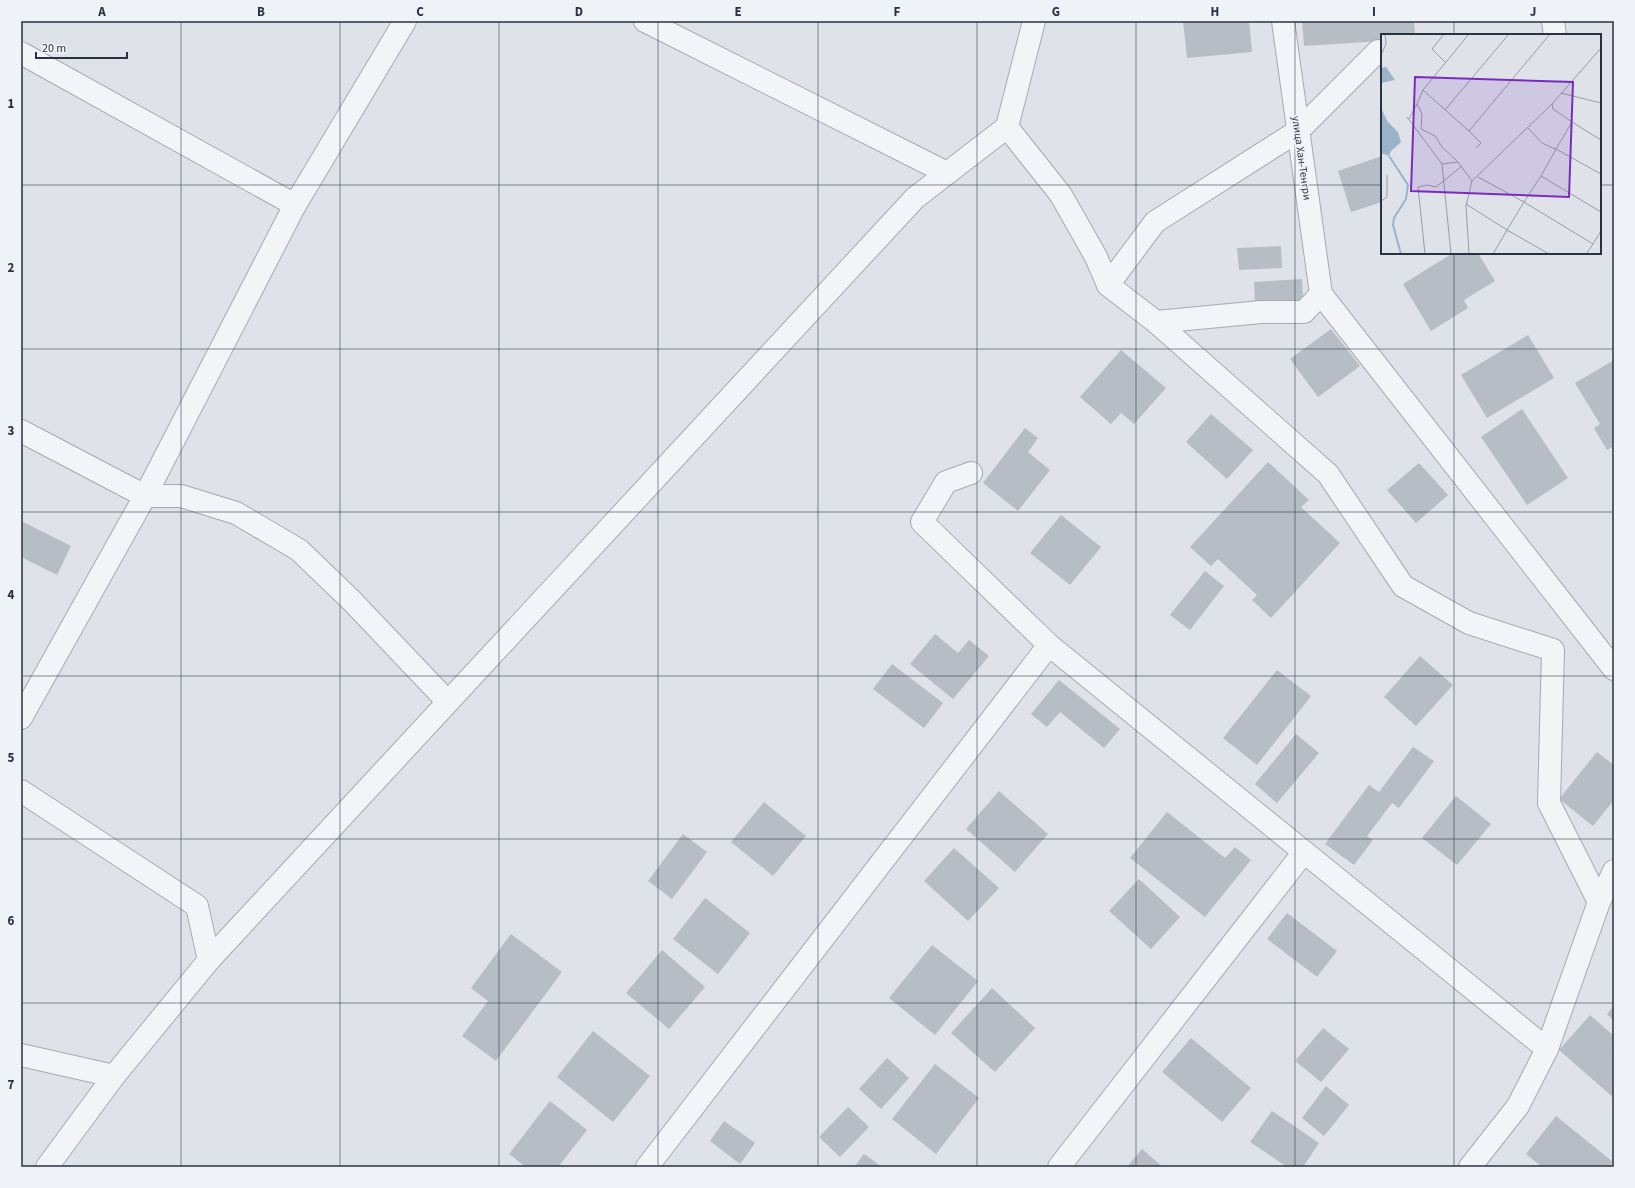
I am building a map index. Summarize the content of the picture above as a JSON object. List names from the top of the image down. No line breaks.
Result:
{"streets":{"street":["улица Хан-Тенгри"]},"scale_bar":"20 m","grid":{"columns":["A","B","C","D","E","F","G","H","I","J"],"rows":["1","2","3","4","5","6","7"]}}
